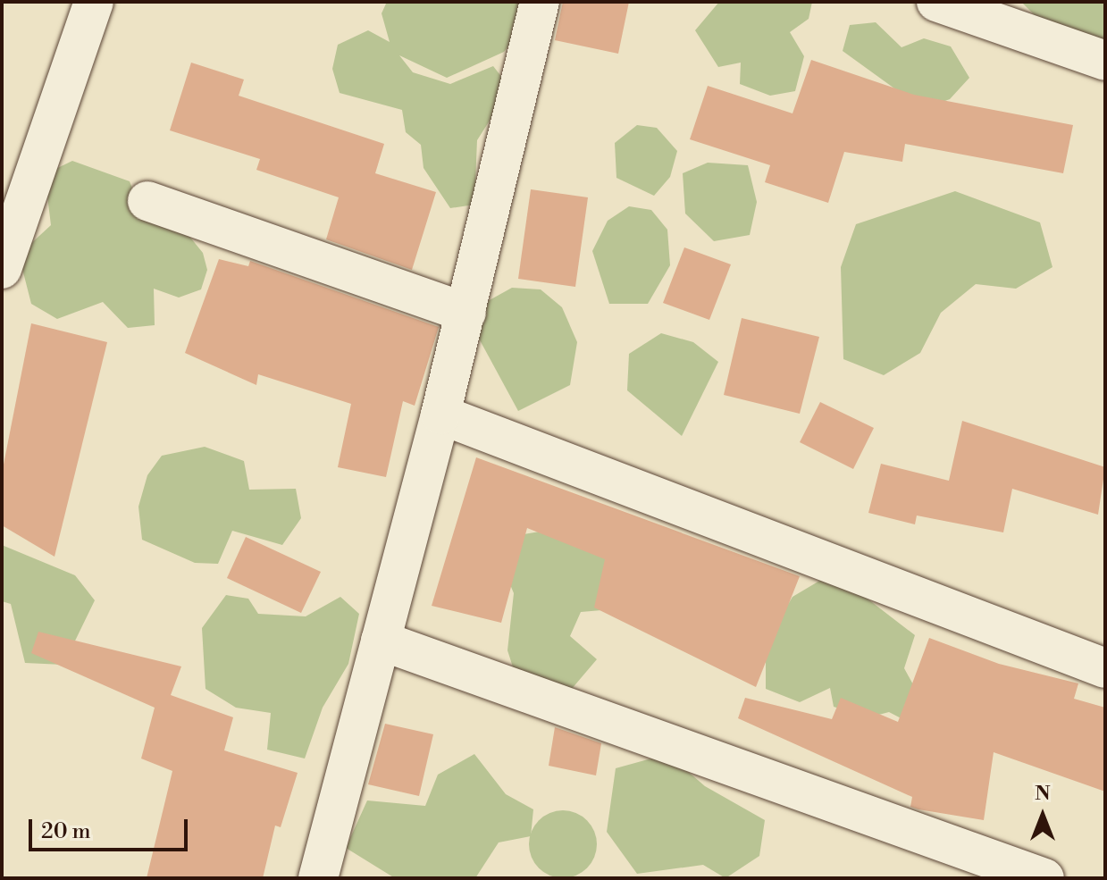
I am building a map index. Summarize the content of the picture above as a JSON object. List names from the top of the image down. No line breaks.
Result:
{"scale_bar":"20 m","north":"top"}
